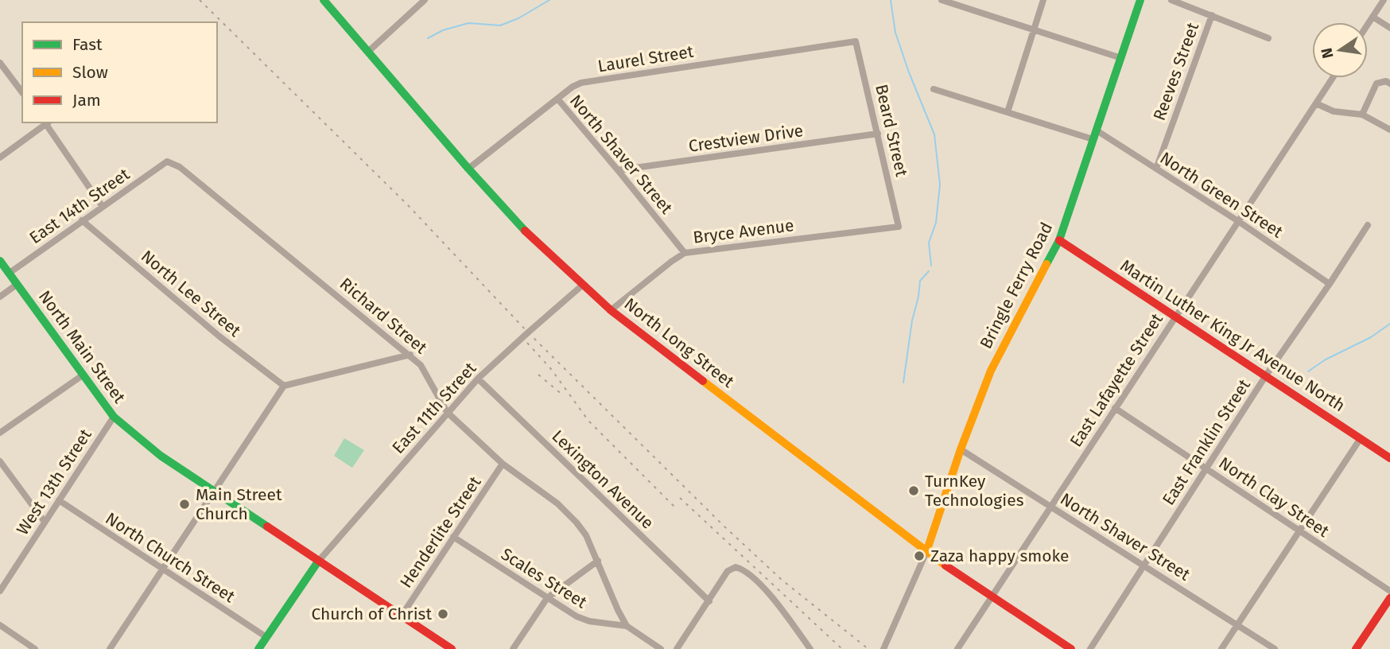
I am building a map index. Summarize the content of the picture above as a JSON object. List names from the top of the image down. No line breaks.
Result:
{"streets":{"street":["Laurel Street","Reeves Street","Beard Street","Crestview Drive","North Shaver Street","North Green Street","East 14th Street","Bryce Avenue","Bringle Ferry Road","North Lee Street","Richard Street","Martin Luther King Jr Avenue North","North Long Street","North Main Street","East Lafayette Street","East 11th Street","East Franklin Street","Lexington Avenue","West 13th Street","North Clay Street","Henderlite Street","North Church Street","Scales Street"]},"crossings":[["Laurel Street","Beard Street"],["Laurel Street","North Shaver Street"],["Laurel Street","North Long Street"],["Reeves Street","North Green Street"],["Beard Street","Crestview Drive"],["Beard Street","Bryce Avenue"],["Crestview Drive","North Shaver Street"],["North Shaver Street","Bryce Avenue"],["North Shaver Street","Bringle Ferry Road"],["North Shaver Street","East Lafayette Street"],["North Shaver Street","East Franklin Street"],["North Green Street","Bringle Ferry Road"],["North Green Street","East Lafayette Street"],["North Green Street","East Franklin Street"],["East 14th Street","North Lee Street"],["East 14th Street","Richard Street"],["East 14th Street","North Main Street"],["Bryce Avenue","North Long Street"],["Bringle Ferry Road","Martin Luther King Jr Avenue North"],["Bringle Ferry Road","North Long Street"],["Richard Street","East 11th Street"],["Richard Street","Henderlite Street"],["Richard Street","Scales Street"],["Martin Luther King Jr Avenue North","East Lafayette Street"],["Martin Luther King Jr Avenue North","East Franklin Street"],["North Long Street","East Lafayette Street"],["North Long Street","East 11th Street"],["North Main Street","East 11th Street"],["North Main Street","West 13th Street"],["North Main Street","Henderlite Street"],["East Lafayette Street","North Clay Street"],["East 11th Street","Lexington Avenue"],["East Franklin Street","North Clay Street"],["West 13th Street","North Church Street"],["Henderlite Street","Scales Street"]],"places":["TurnKey Technologies","Main Street Church","Zaza happy smoke","Church of Christ"],"legend":["Fast","Slow","Jam"],"north":"left"}
